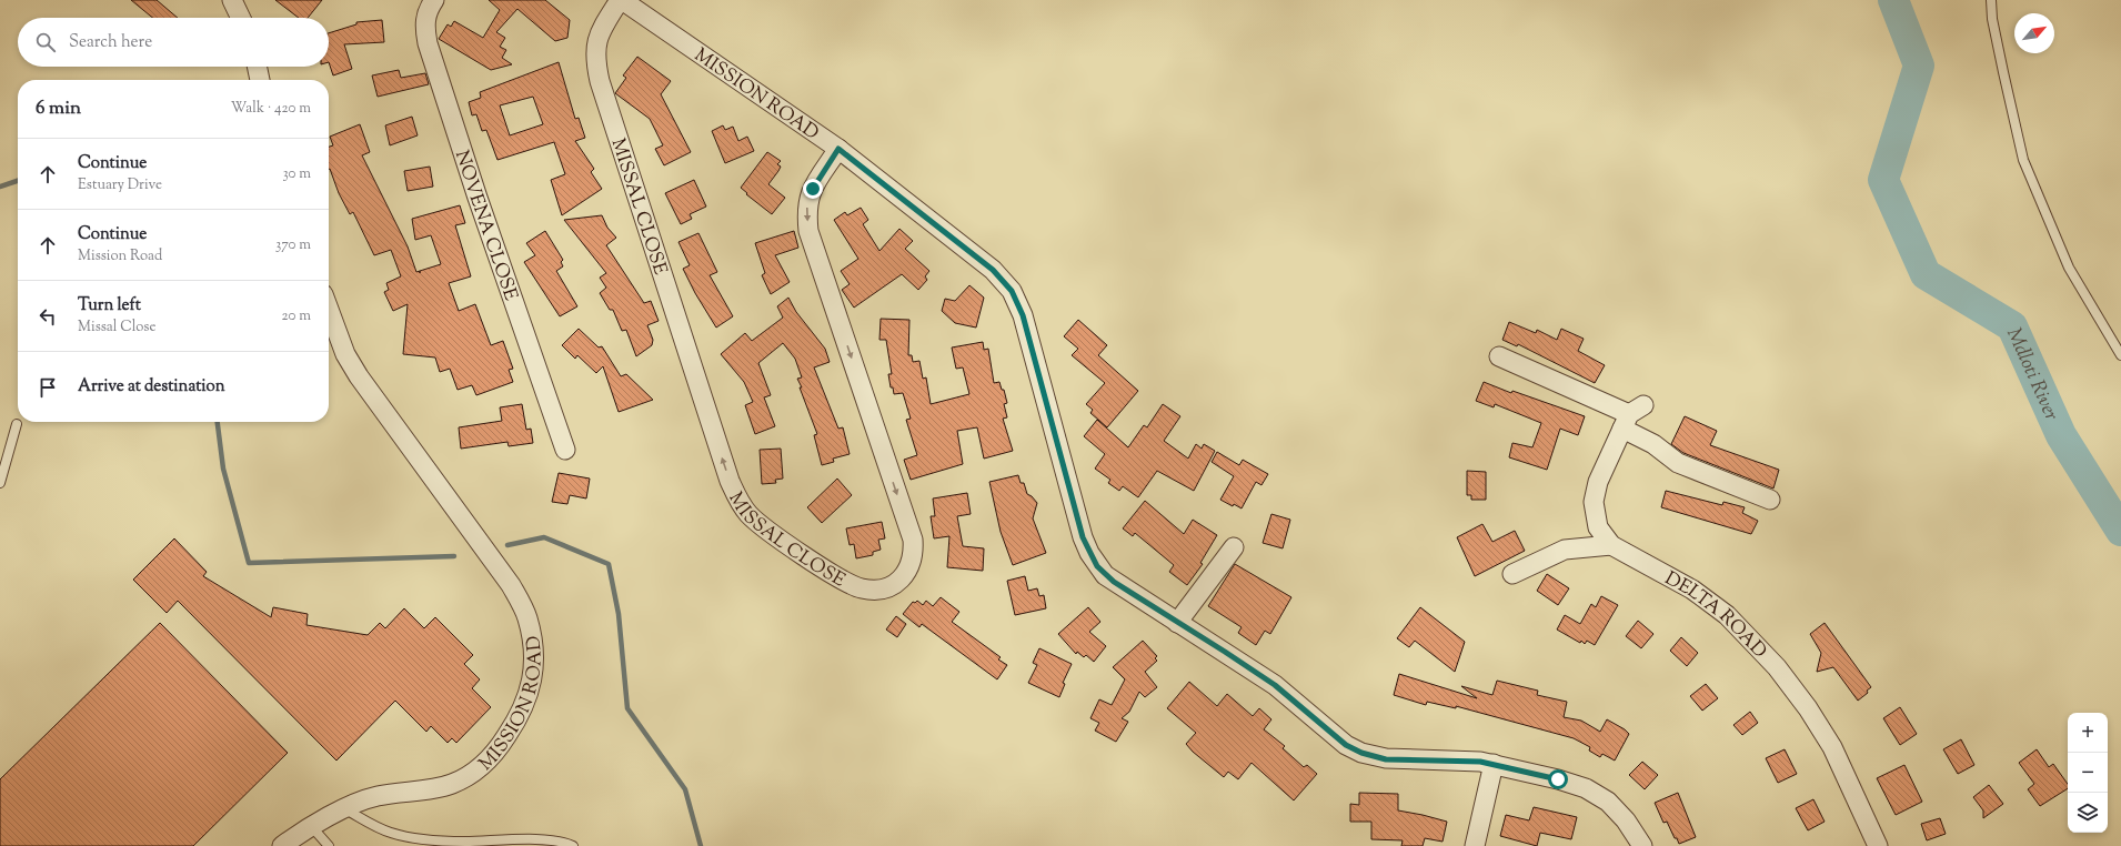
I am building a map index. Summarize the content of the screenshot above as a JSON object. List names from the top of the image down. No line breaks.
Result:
{"streets":{"street":["MISSION ROAD","MISSAL CLOSE","NOVENA CLOSE","DELTA ROAD"]},"crossings":[["MISSION ROAD","MISSAL CLOSE"]],"water":["Mdloti River"],"north":"top right","page":{"search":"Search here","heading":["6 min","Walk · 420 m"],"list":[["Continue","Estuary Drive","30 m"],["Continue","Mission Road","370 m"],["Turn left","Missal Close","20 m"],"Arrive at destination"],"map_buttons":["+","−"]}}
